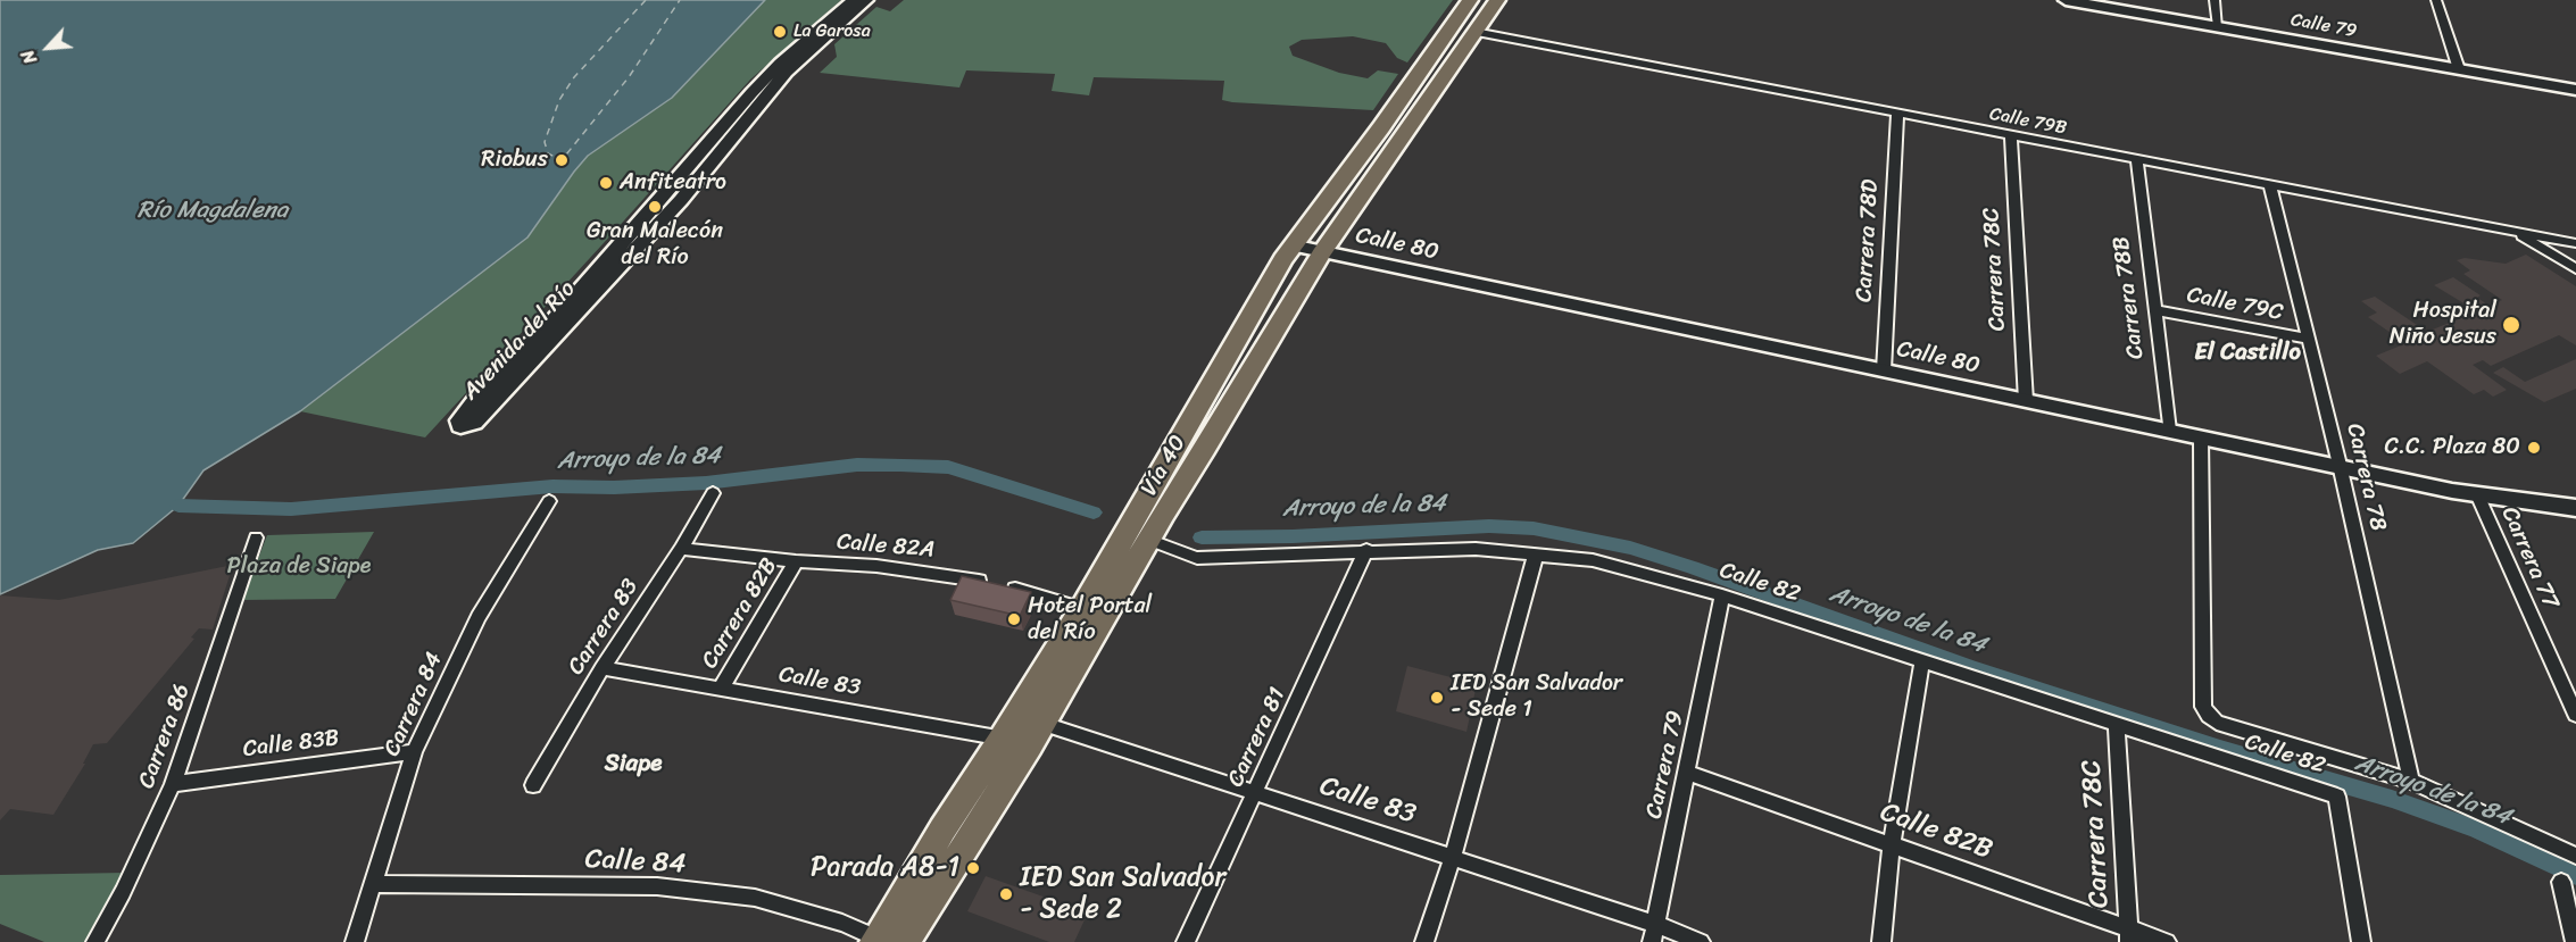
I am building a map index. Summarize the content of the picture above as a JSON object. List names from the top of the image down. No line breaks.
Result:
{"streets":{"highway":["Vía 40"],"main road":["Calle 79","Calle 80","Avenida del Río"],"street":["Calle 79B","Carrera 78D","Carrera 78C","Carrera 78B","Calle 79C","Carrera 78","Calle 82A","Carrera 77","Calle 82","Carrera 82B","Carrera 83","Calle 83","Carrera 84","Carrera 86","Carrera 81","Calle 83B","Carrera 79","Calle 82B","Calle 84"]},"crossings":[["Calle 79B","Carrera 78D"],["Calle 79B","Carrera 78C"],["Calle 79B","Carrera 78B"],["Calle 79B","Vía 40"],["Calle 79B","Carrera 78"],["Carrera 78D","Calle 80"],["Calle 80","Carrera 78C"],["Calle 80","Carrera 78B"],["Calle 80","Vía 40"],["Calle 80","Carrera 78"],["Calle 80","Carrera 77"],["Calle 80","Calle 82"],["Carrera 78C","Calle 82"],["Carrera 78C","Calle 82B"],["Carrera 78B","Calle 79C"],["Calle 79C","Carrera 78"],["Vía 40","Calle 82A"],["Vía 40","Calle 82"],["Vía 40","Calle 83"],["Vía 40","Calle 84"],["Carrera 78","Calle 82"],["Calle 82A","Carrera 82B"],["Calle 82A","Carrera 83"],["Calle 82","Carrera 81"],["Calle 82","Carrera 79"],["Carrera 82B","Calle 83"],["Carrera 83","Calle 83"],["Calle 83","Carrera 81"],["Calle 83","Carrera 79"],["Carrera 84","Calle 83B"],["Carrera 84","Calle 84"],["Carrera 86","Calle 83B"],["Carrera 79","Calle 82B"]],"districts":["El Castillo","Siape"],"water":["Río Magdalena","Arroyo de la 84"],"parks":["Plaza de Siape"],"places":["La Garosa","Riobus","Anfiteatro","Gran Malecón del Río","Hospital Niño Jesus","C.C. Plaza 80","Hotel Portal del Río","IED San Salvador - Sede 1","Parada A8-1","IED San Salvador - Sede 2"],"north":"bottom left"}
